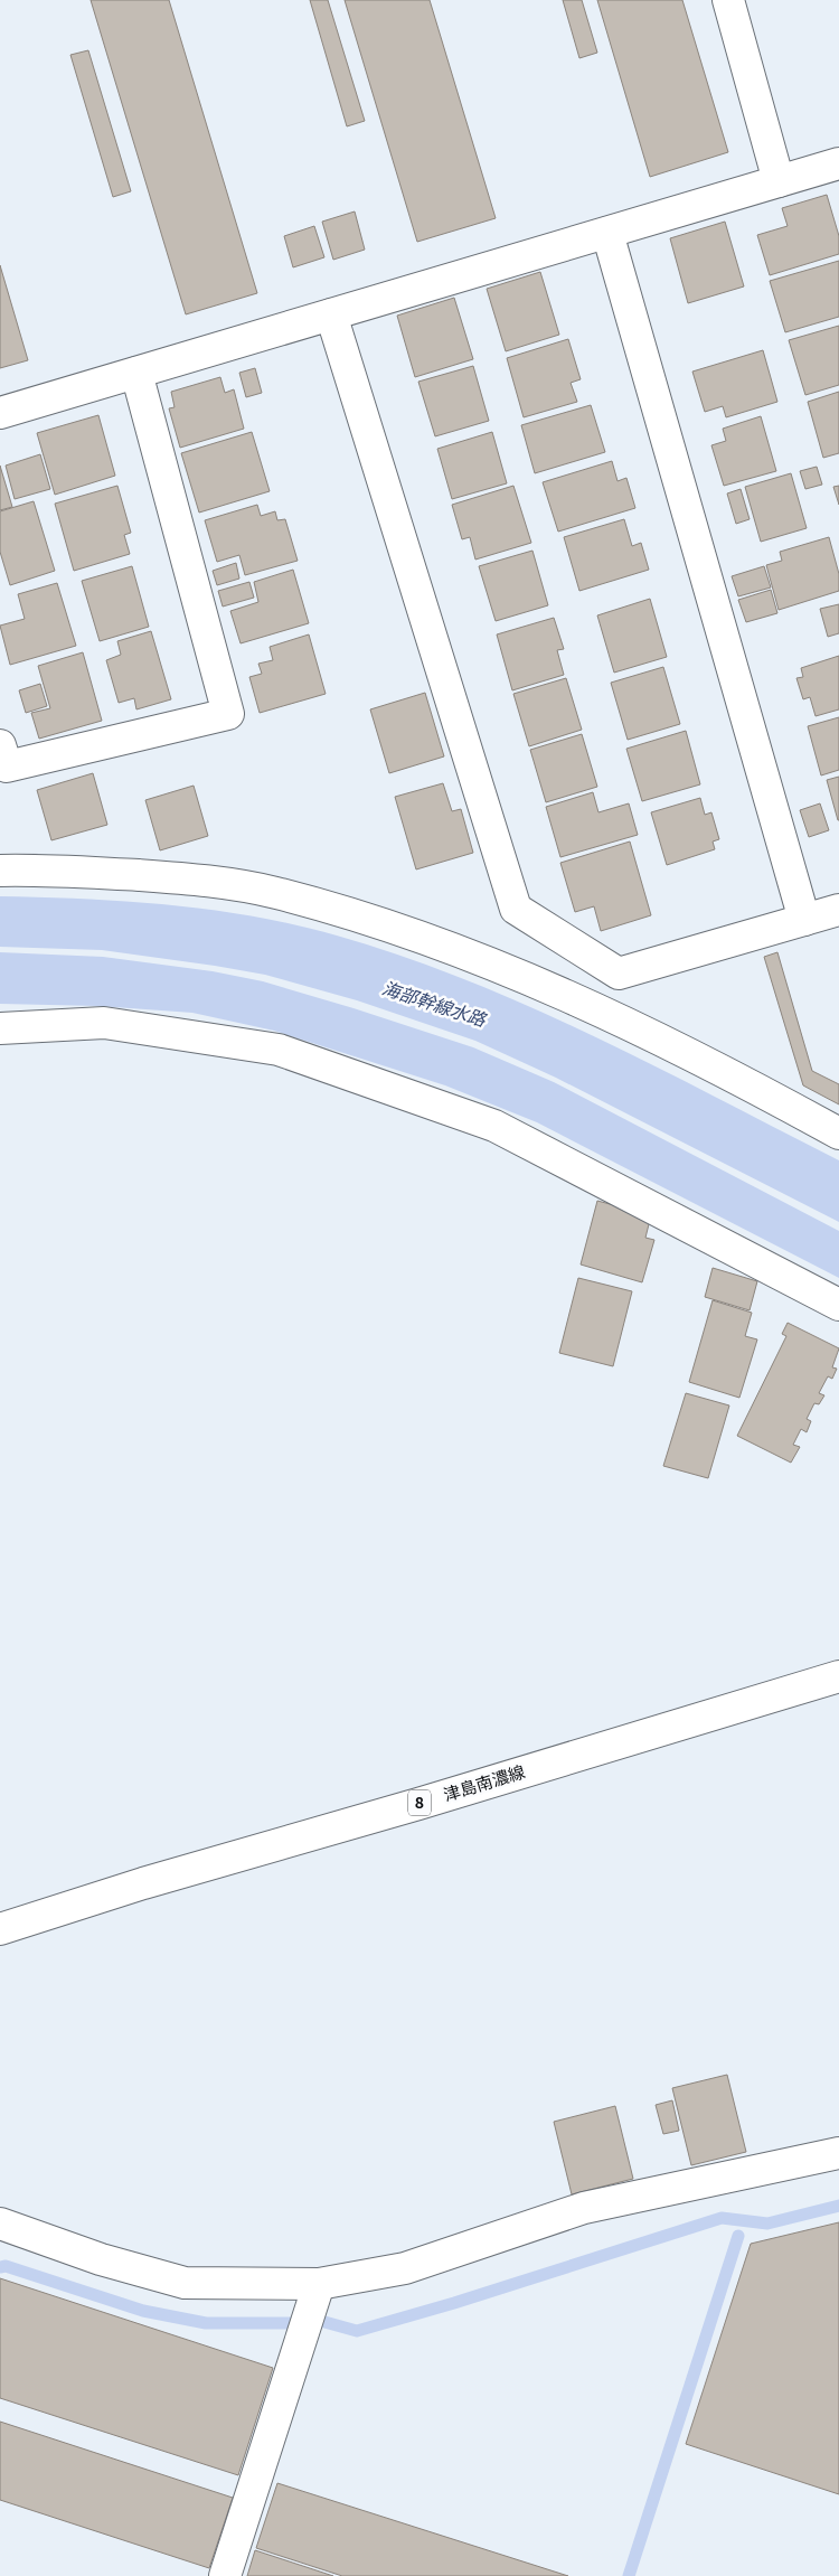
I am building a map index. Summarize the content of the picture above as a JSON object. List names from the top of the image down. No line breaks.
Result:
{"streets":{"street":["津島南濃線","8"]},"water":["海部幹線水路"]}
